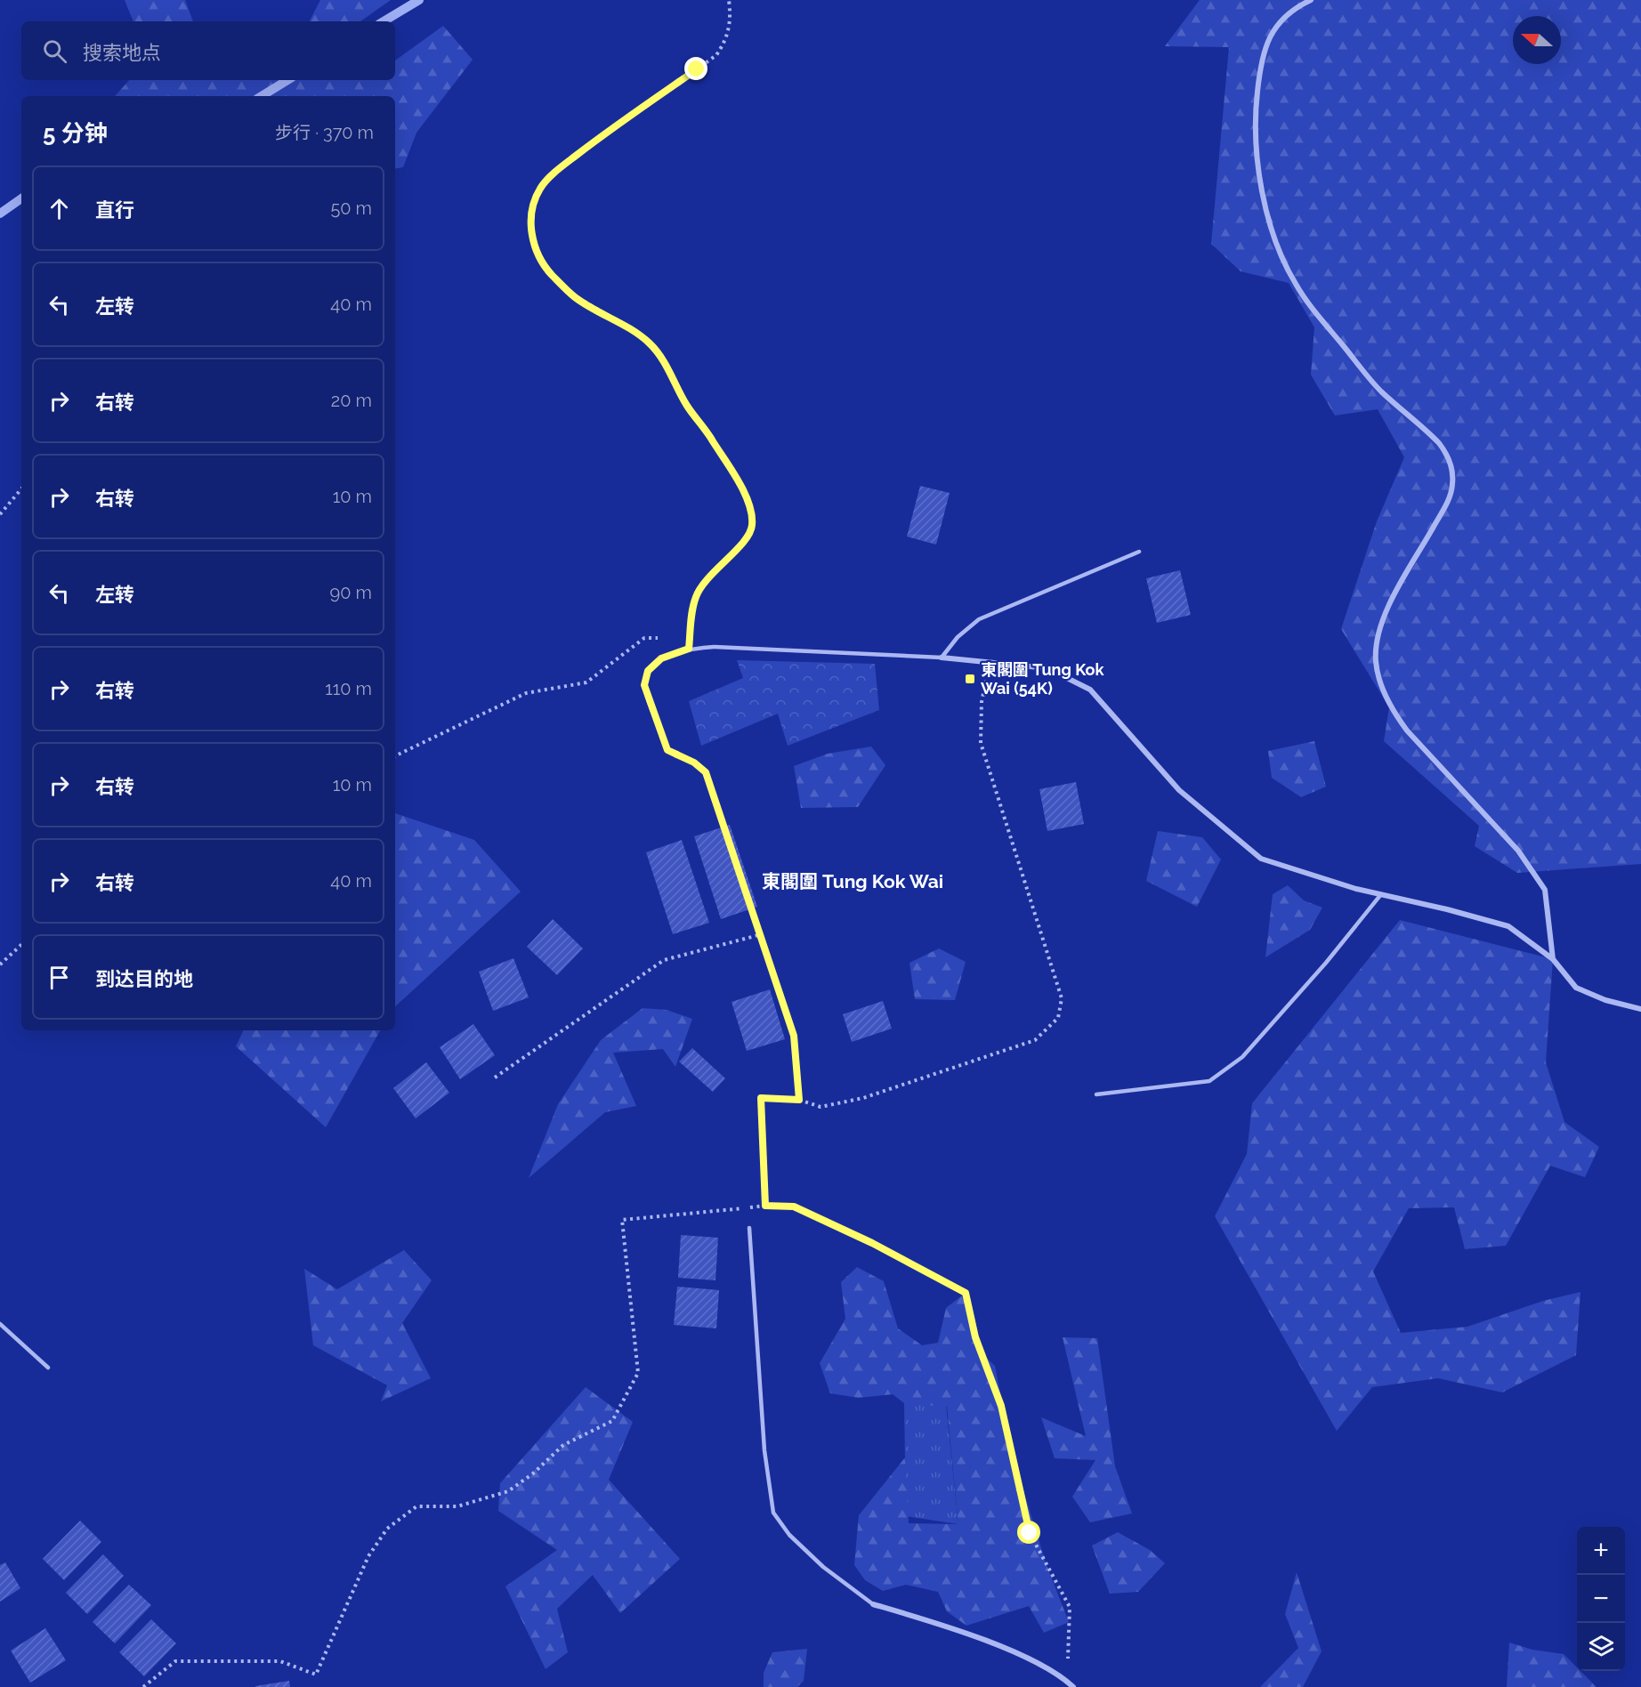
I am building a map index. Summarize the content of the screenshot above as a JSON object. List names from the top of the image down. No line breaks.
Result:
{"districts":["東閣圍 Tung Kok Wai"],"places":{"transit":["東閣圍 Tung Kok Wai (54K)"]},"north":"left","page":{"search":"搜索地点","heading":["5 分钟","步行 · 370 m"],"list":[["直行","50 m"],["左转","40 m"],["右转","20 m"],["右转","10 m"],["左转","90 m"],["右转","110 m"],["右转","10 m"],["右转","40 m"],"到达目的地"],"map_buttons":["+","−"]}}
